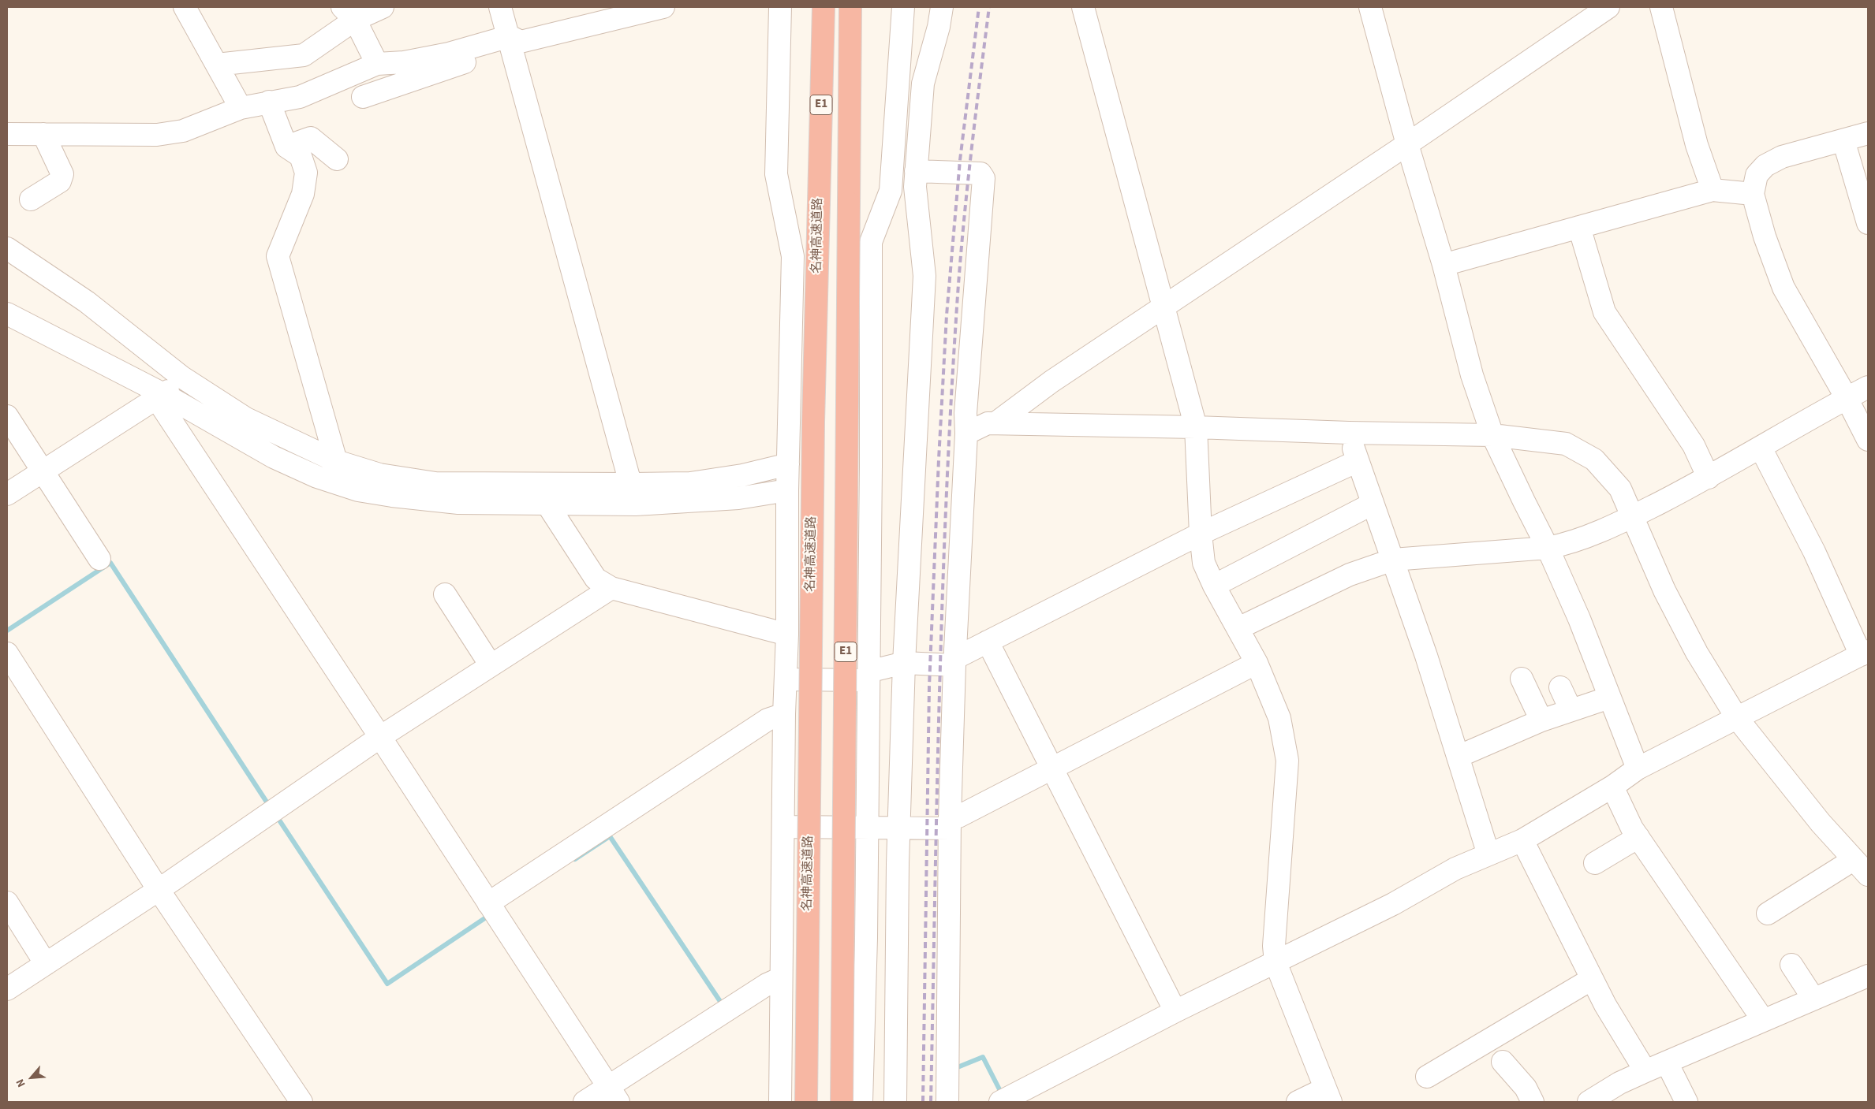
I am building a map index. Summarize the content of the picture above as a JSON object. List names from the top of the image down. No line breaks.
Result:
{"streets":{"highway":["E1","名神高速道路"]},"north":"bottom left"}
